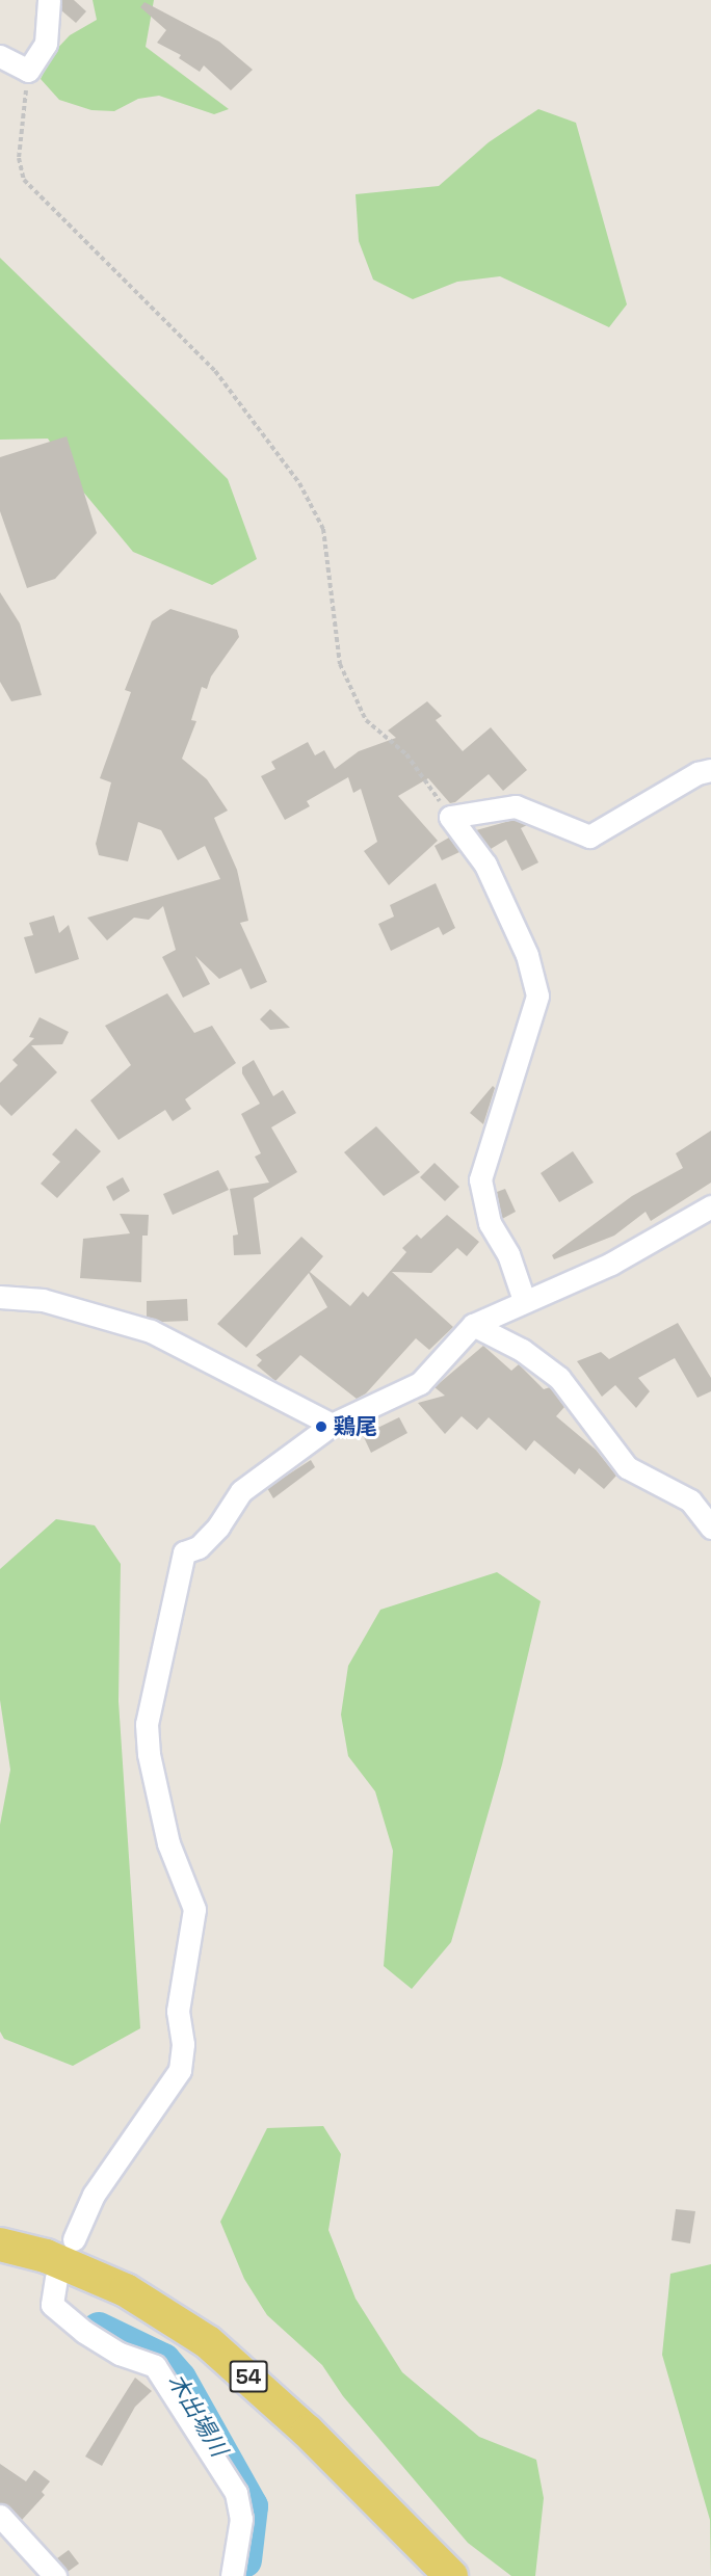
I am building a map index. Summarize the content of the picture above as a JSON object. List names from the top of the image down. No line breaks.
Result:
{"streets":{"main road":["54"]},"water":["木出場川"],"places":["鶏尾"]}
